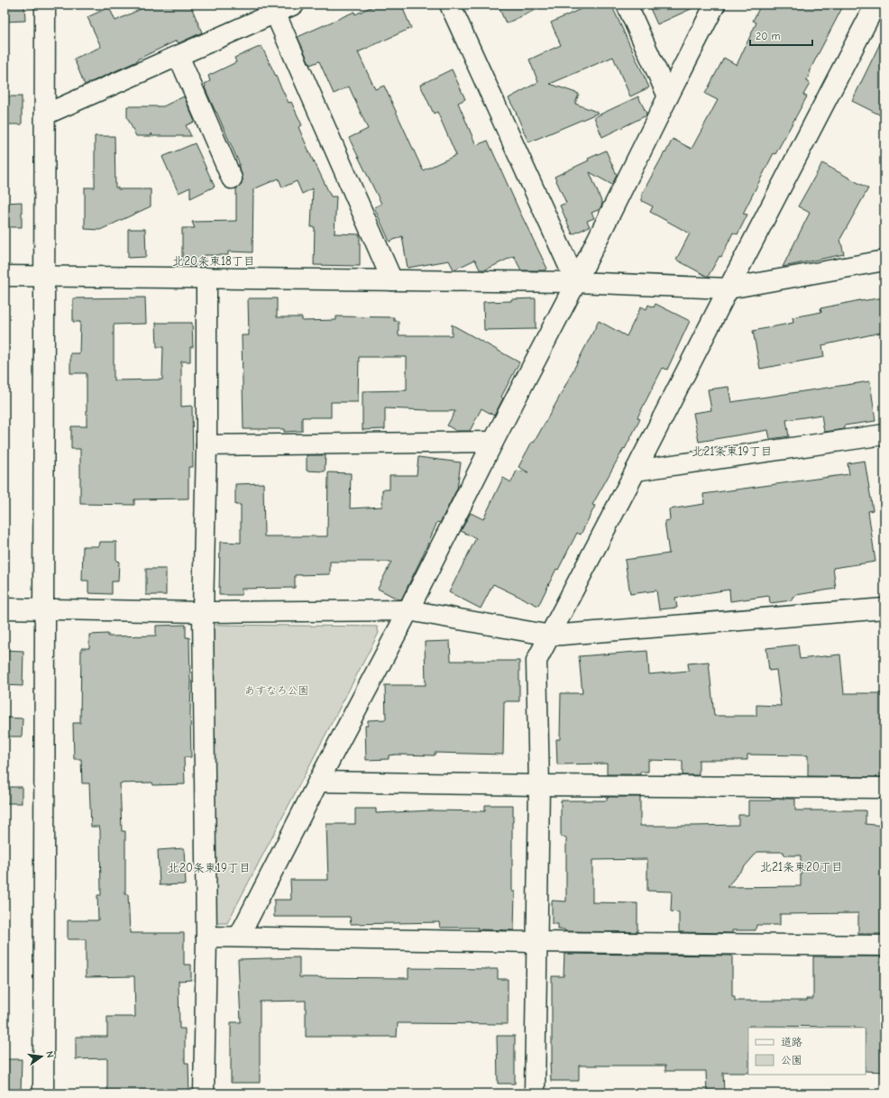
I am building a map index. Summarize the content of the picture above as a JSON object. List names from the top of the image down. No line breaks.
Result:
{"districts":["北20条東18丁目","北21条東19丁目","北21条東20丁目","北20条東19丁目"],"parks":["あすなろ公園"],"legend":["道路","公園"],"scale_bar":"20 m","north":"right"}
